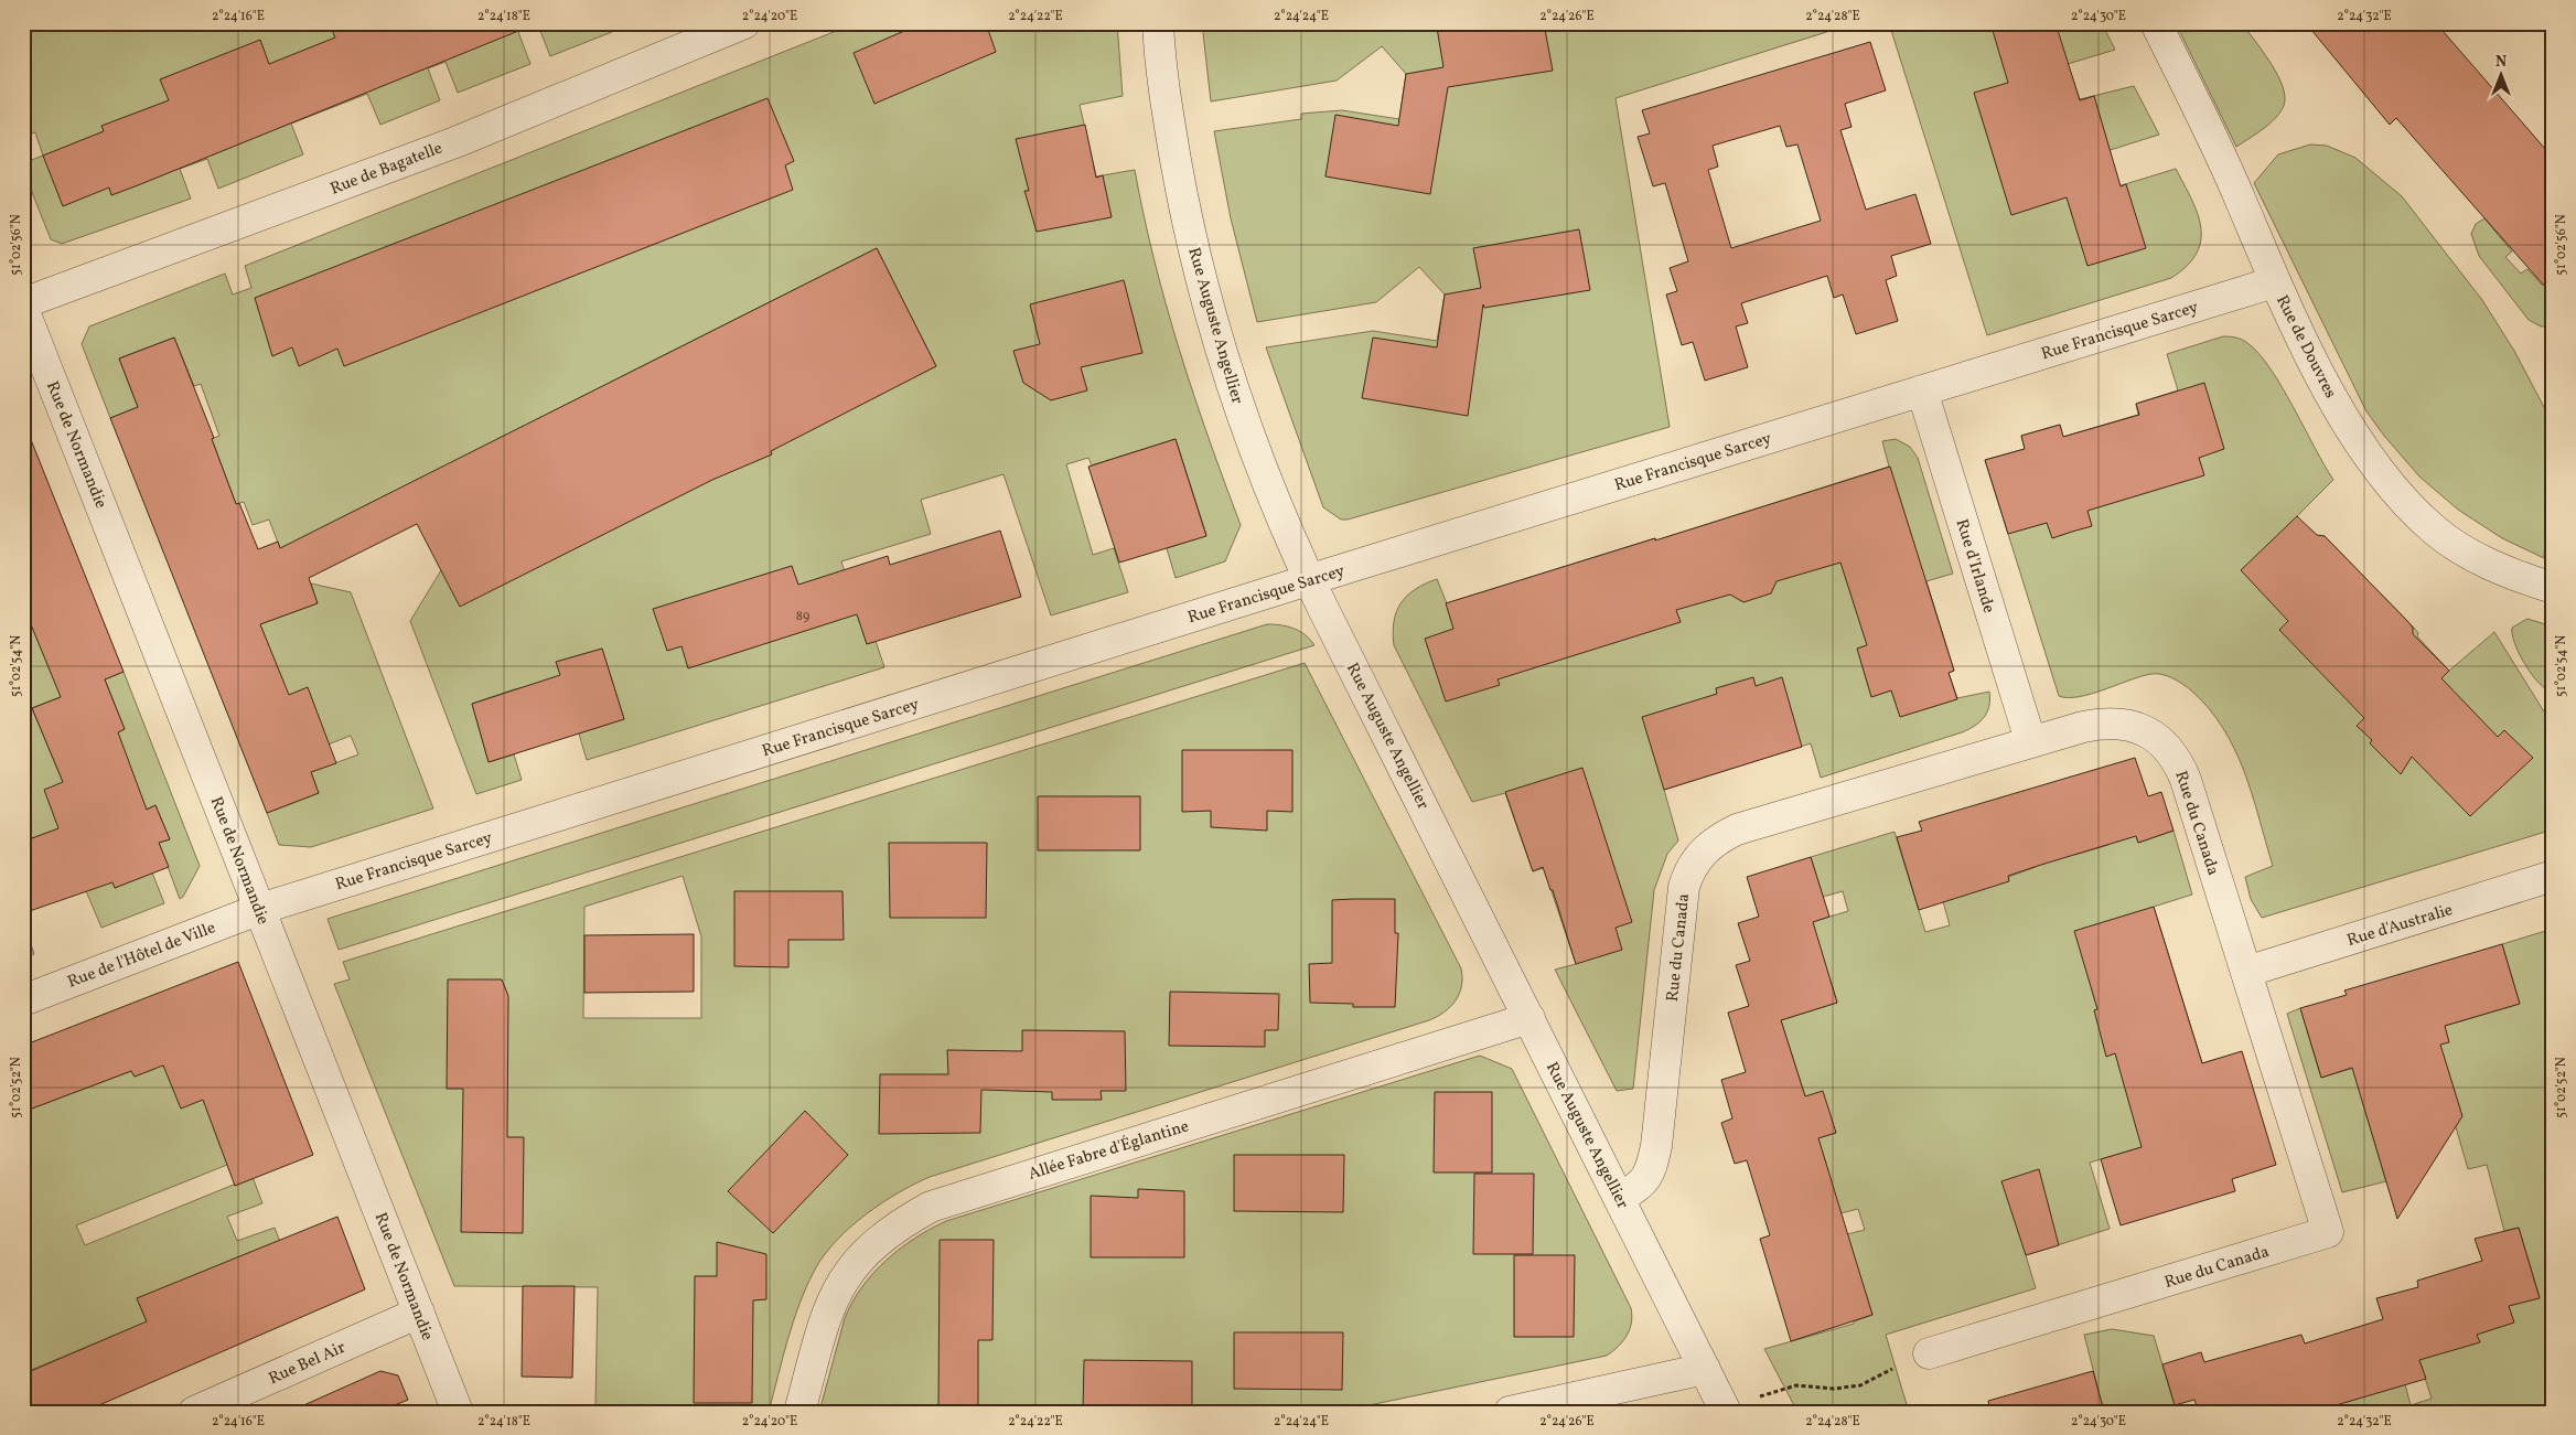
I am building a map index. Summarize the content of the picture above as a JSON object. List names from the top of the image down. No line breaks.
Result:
{"streets":{"street":["Rue de Bagatelle","Rue Auguste Angellier","Rue Francisque Sarcey","Rue de Douvres","Rue de Normandie","Rue d'Irlande","Rue du Canada","Rue d'Australie","Rue de l'Hôtel de Ville","Allée Fabre d'Églantine","Rue Bel Air"]},"crossings":[["Rue Auguste Angellier","Rue Francisque Sarcey"],["Rue Auguste Angellier","Rue du Canada"],["Rue Auguste Angellier","Allée Fabre d'Églantine"],["Rue Francisque Sarcey","Rue de Douvres"],["Rue Francisque Sarcey","Rue de Normandie"],["Rue Francisque Sarcey","Rue d'Irlande"],["Rue Francisque Sarcey","Rue de l'Hôtel de Ville"],["Rue de Normandie","Rue de l'Hôtel de Ville"],["Rue de Normandie","Rue Bel Air"],["Rue d'Irlande","Rue du Canada"],["Rue du Canada","Rue d'Australie"]],"house_numbers":["89"],"north":"top","coordinates":["2°24'16\"E","2°24'18\"E","2°24'20\"E","2°24'22\"E","2°24'24\"E","2°24'26\"E","2°24'28\"E","2°24'30\"E","2°24'32\"E","51°02'56\"N","51°02'54\"N","51°02'52\"N"]}
